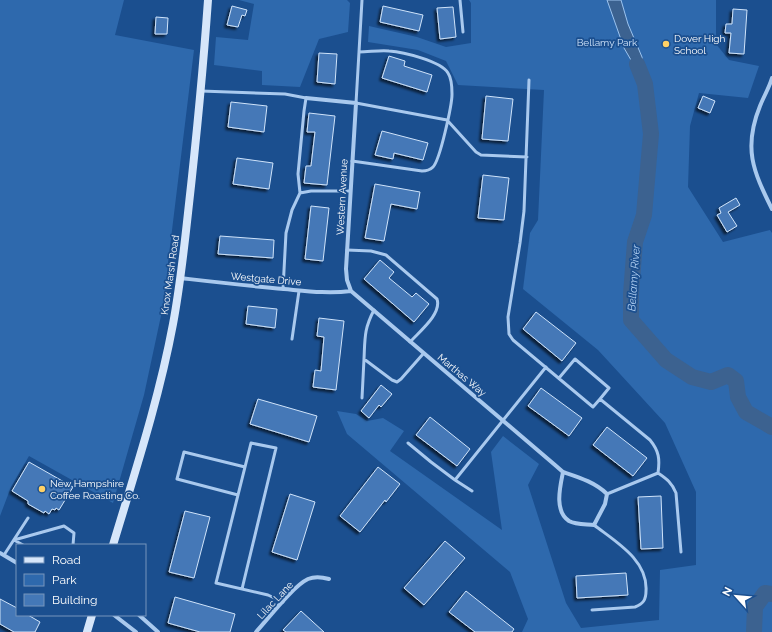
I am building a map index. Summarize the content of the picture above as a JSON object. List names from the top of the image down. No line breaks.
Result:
{"streets":{"main road":["Knox Marsh Road"],"street":["Western Avenue","Westgate Drive","Marthas Way","Lilac Lane"]},"crossings":[["Western Avenue","Westgate Drive"],["Western Avenue","Marthas Way"],["Knox Marsh Road","Westgate Drive"],["Westgate Drive","Marthas Way"]],"water":["Bellamy River"],"parks":["Bellamy Park"],"places":["Dover High School","New Hampshire Coffee Roasting Co."],"legend":["Road","Park","Building"],"north":"top left"}
